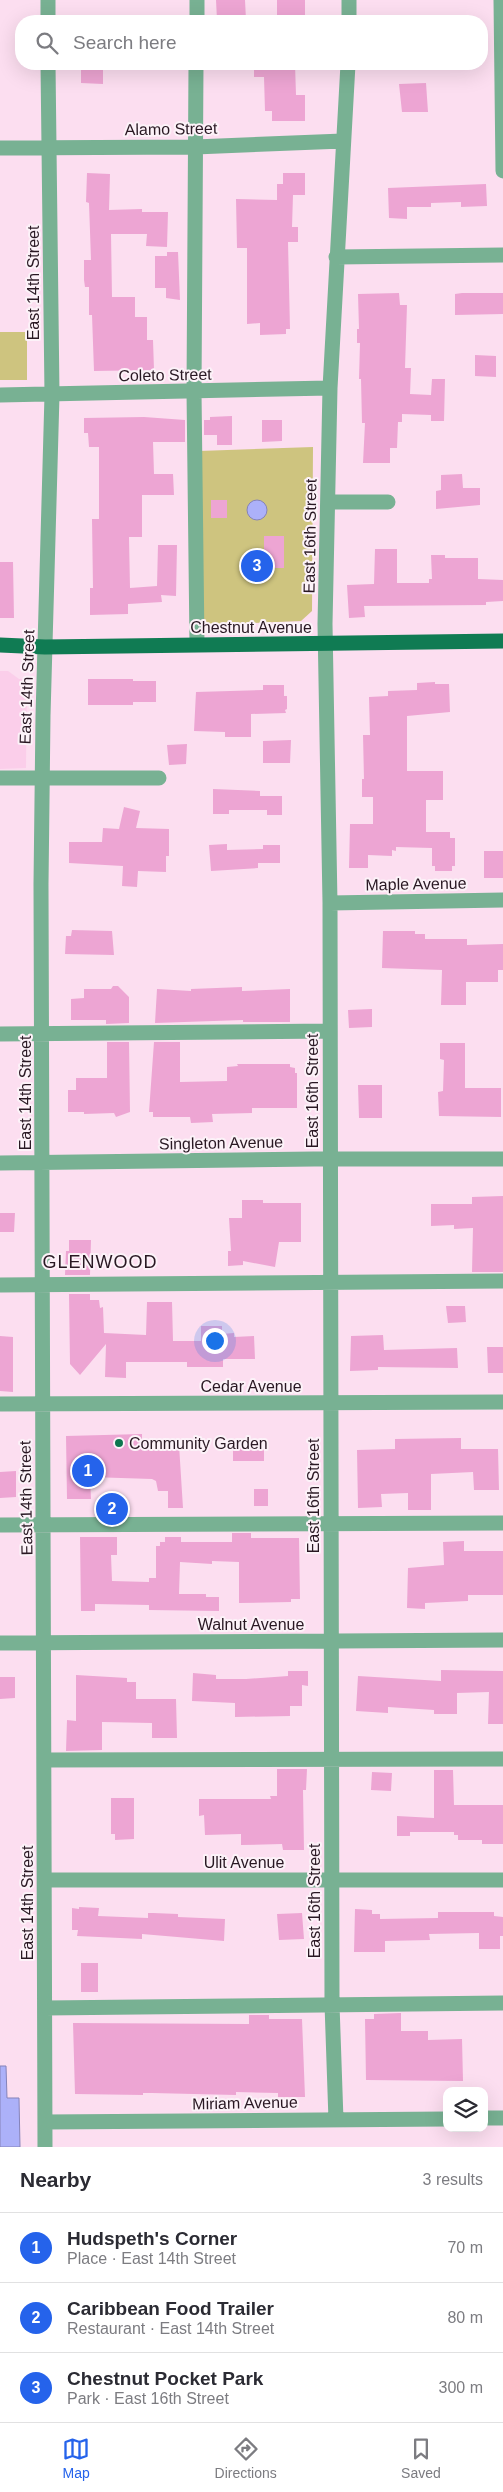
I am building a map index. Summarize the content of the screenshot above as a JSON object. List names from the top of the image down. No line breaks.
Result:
{"streets":{"main road":["Chestnut Avenue"],"street":["Alamo Street","East 14th Street","Coleto Street","East 16th Street","Maple Avenue","Singleton Avenue","Cedar Avenue","Walnut Avenue","Ulit Avenue","Miriam Avenue"]},"crossings":[["Alamo Street","East 14th Street"],["Alamo Street","East 16th Street"],["East 14th Street","Coleto Street"],["East 14th Street","Chestnut Avenue"],["East 14th Street","Singleton Avenue"],["East 14th Street","Cedar Avenue"],["East 14th Street","Walnut Avenue"],["East 14th Street","Ulit Avenue"],["East 14th Street","Miriam Avenue"],["Coleto Street","East 16th Street"],["East 16th Street","Chestnut Avenue"],["East 16th Street","Maple Avenue"],["East 16th Street","Singleton Avenue"],["East 16th Street","Cedar Avenue"],["East 16th Street","Walnut Avenue"],["East 16th Street","Ulit Avenue"],["East 16th Street","Miriam Avenue"]],"districts":["GLENWOOD"],"places":["Community Garden"],"page":{"search":"Search here","pins":["3","1","2"],"heading":["Nearby","3 results"],"list":[{"mark":"1","name":"Hudspeth's Corner","note":"Place · East 14th Street","value":"70 m"},{"mark":"2","name":"Caribbean Food Trailer","note":"Restaurant · East 14th Street","value":"80 m"},{"mark":"3","name":"Chestnut Pocket Park","note":"Park · East 16th Street","value":"300 m"}],"nav":["Map","Directions","Saved"]}}
